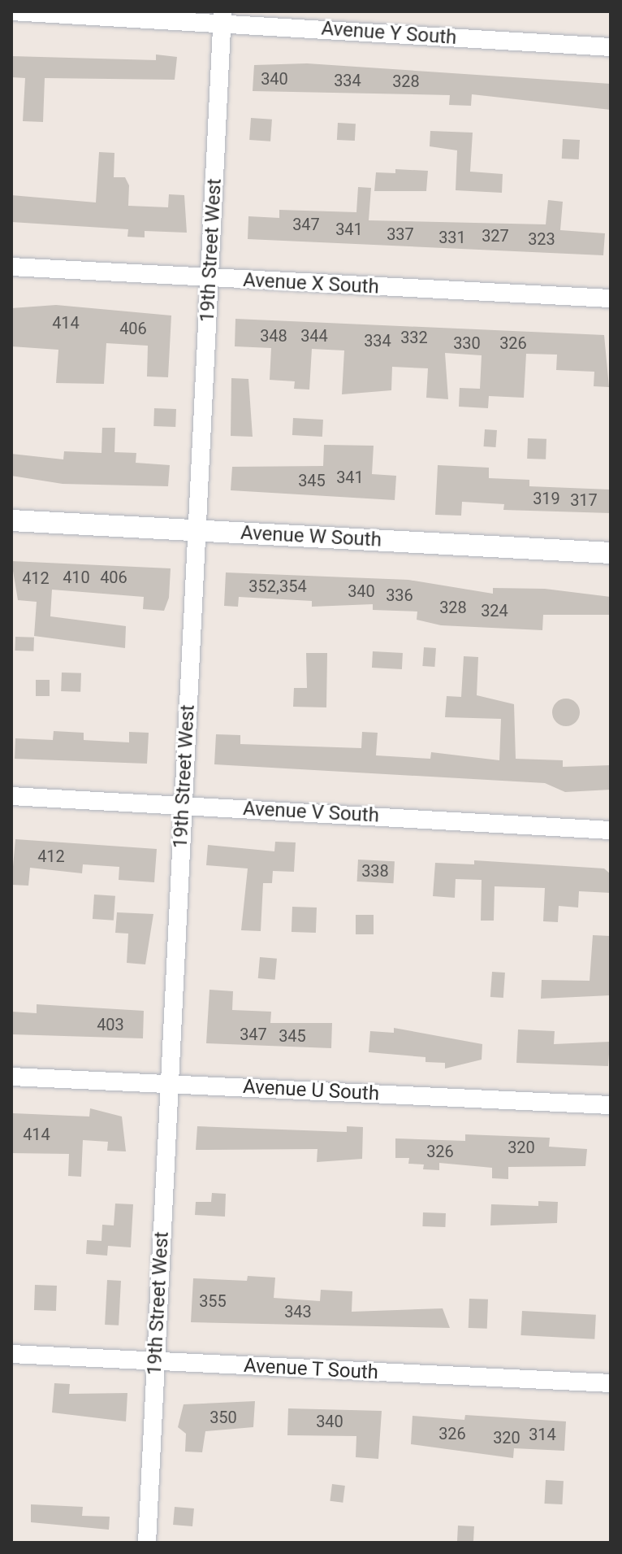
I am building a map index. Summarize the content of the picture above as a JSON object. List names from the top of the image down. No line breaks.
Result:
{"streets":{"street":["Avenue Y South","19th Street West","Avenue X South","Avenue W South","Avenue V South","Avenue U South","Avenue T South"]},"crossings":[["Avenue Y South","19th Street West"],["19th Street West","Avenue X South"],["19th Street West","Avenue W South"],["19th Street West","Avenue V South"],["19th Street West","Avenue U South"],["19th Street West","Avenue T South"]],"house_numbers":["340","334","328","347","341","337","327","331","323","414","406","348","344","332","334","330","326","341","345","319","317","410","406","412","352,354","340","336","328","324","412","338","403","347","345","414","320","326","355","343","350","340","326","314","320"]}
